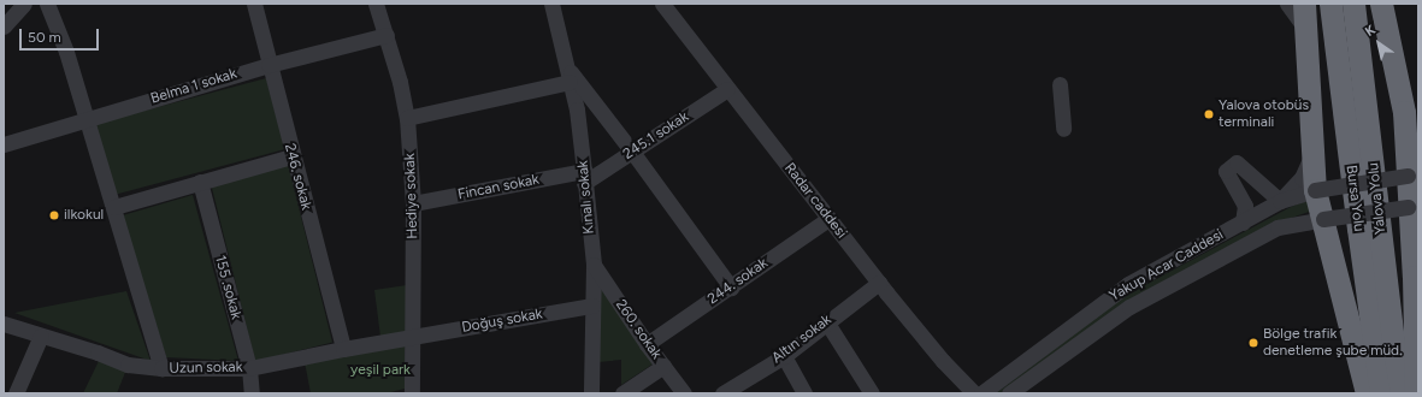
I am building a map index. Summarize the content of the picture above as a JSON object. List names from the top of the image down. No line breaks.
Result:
{"streets":{"highway":["Bursa Yolu","Yalova Yolu"],"street":["Belma 1 sokak","245.1 sokak","246. sokak","Fincan sokak","Hediye sokak","Kınalı sokak","Radar caddesi","Yakup Acar Caddesi","244. sokak","155 .sokak","Doğuş sokak","260. sokak","Altın sokak","Uzun sokak"]},"crossings":[["Belma 1 sokak","246. sokak"],["Belma 1 sokak","Hediye sokak"],["245.1 sokak","Fincan sokak"],["245.1 sokak","Kınalı sokak"],["245.1 sokak","Radar caddesi"],["246. sokak","Uzun sokak"],["Fincan sokak","Hediye sokak"],["Fincan sokak","Kınalı sokak"],["Hediye sokak","Doğuş sokak"],["Hediye sokak","Uzun sokak"],["Kınalı sokak","Doğuş sokak"],["Kınalı sokak","260. sokak"],["Radar caddesi","244. sokak"],["Radar caddesi","Altın sokak"],["244. sokak","260. sokak"],["155 .sokak","Uzun sokak"],["Doğuş sokak","Uzun sokak"]],"parks":["yeşil park"],"places":["Yalova otobüs terminali","ilkokul","Bölge trafik denetleme şube müd."],"scale_bar":"50 m","north":"top left"}
